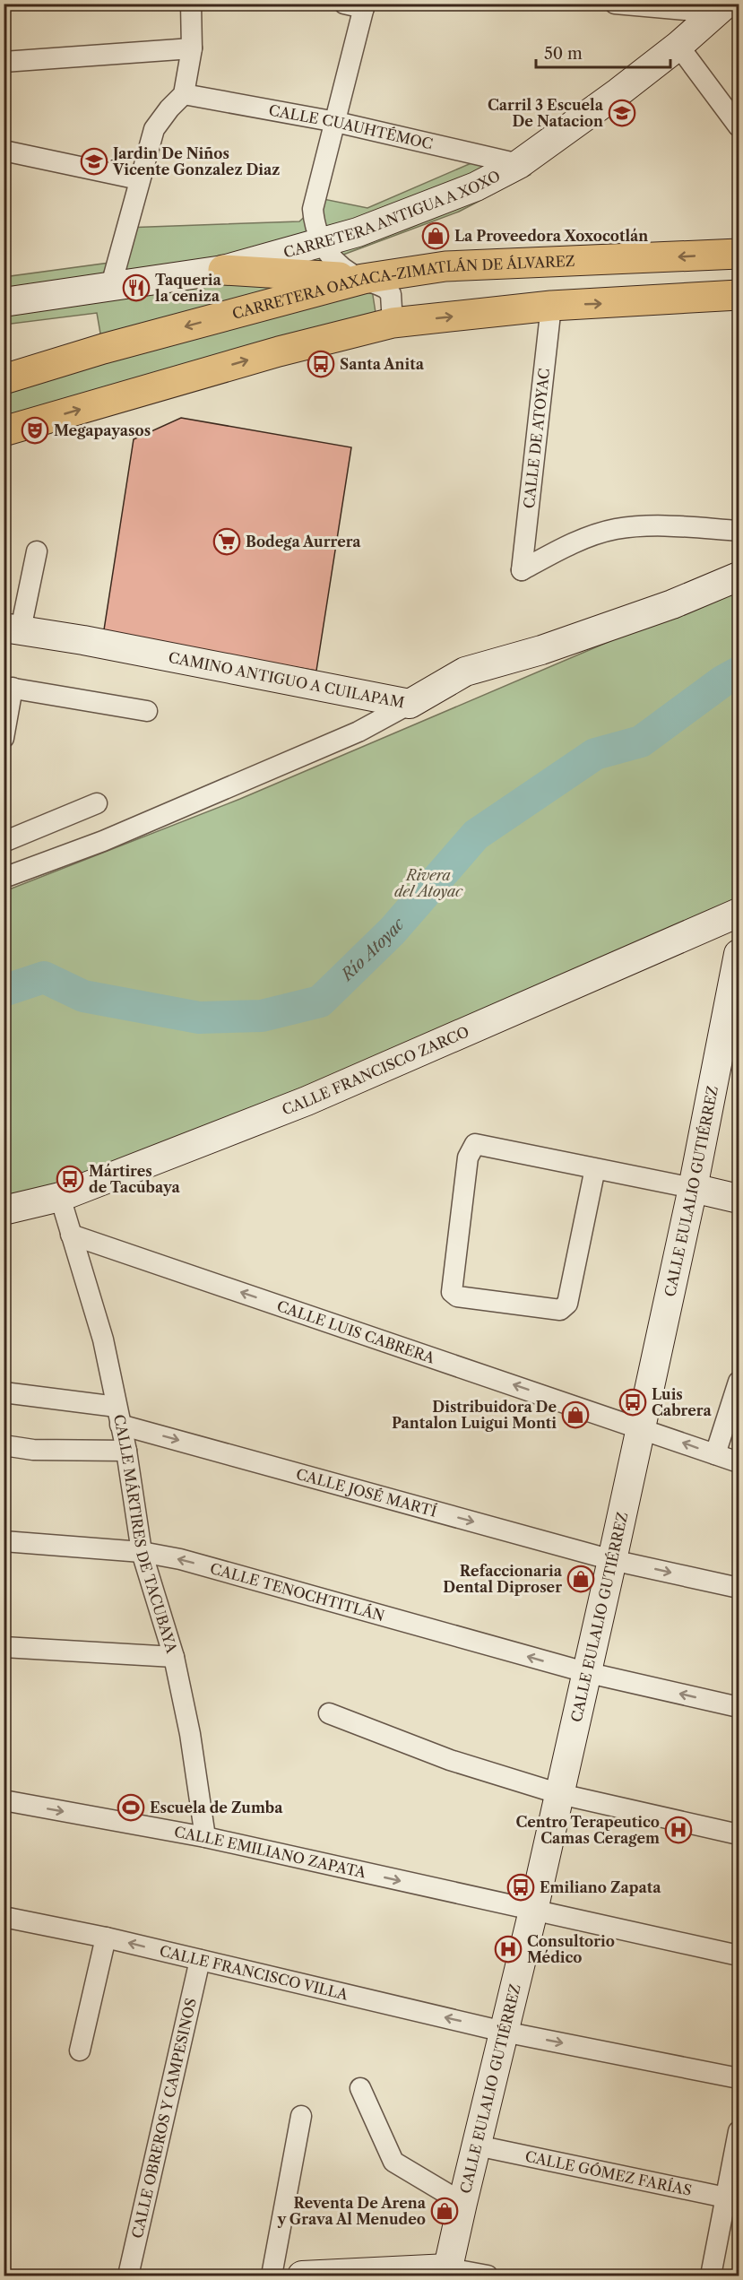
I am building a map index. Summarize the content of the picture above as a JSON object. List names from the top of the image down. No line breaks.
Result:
{"streets":{"main road":["CARRETERA OAXACA-ZIMATLÁN DE ÁLVAREZ"],"street":["CALLE CUAUHTÉMOC","CARRETERA ANTIGUA A XOXO","CALLE DE ATOYAC","CAMINO ANTIGUO A CUILAPAM","CALLE FRANCISCO ZARCO","CALLE EULALIO GUTIÉRREZ","CALLE LUIS CABRERA","CALLE JOSÉ MARTÍ","CALLE MÁRTIRES DE TACUBAYA","CALLE TENOCHTITLÁN","CALLE EMILIANO ZAPATA","CALLE FRANCISCO VILLA","CALLE OBREROS Y CAMPESINOS","CALLE GÓMEZ FARÍAS"]},"crossings":[["CALLE CUAUHTÉMOC","CARRETERA ANTIGUA A XOXO"],["CALLE FRANCISCO ZARCO","CALLE MÁRTIRES DE TACUBAYA"],["CALLE EULALIO GUTIÉRREZ","CALLE LUIS CABRERA"],["CALLE EULALIO GUTIÉRREZ","CALLE JOSÉ MARTÍ"],["CALLE EULALIO GUTIÉRREZ","CALLE TENOCHTITLÁN"],["CALLE EULALIO GUTIÉRREZ","CALLE EMILIANO ZAPATA"],["CALLE EULALIO GUTIÉRREZ","CALLE FRANCISCO VILLA"],["CALLE EULALIO GUTIÉRREZ","CALLE GÓMEZ FARÍAS"],["CALLE LUIS CABRERA","CALLE MÁRTIRES DE TACUBAYA"],["CALLE JOSÉ MARTÍ","CALLE MÁRTIRES DE TACUBAYA"],["CALLE MÁRTIRES DE TACUBAYA","CALLE TENOCHTITLÁN"],["CALLE MÁRTIRES DE TACUBAYA","CALLE EMILIANO ZAPATA"],["CALLE FRANCISCO VILLA","CALLE OBREROS Y CAMPESINOS"]],"one_way":["CALLE LUIS CABRERA","CALLE JOSÉ MARTÍ"],"water":["Río Atoyac"],"parks":["Rivera del Atoyac"],"places":{"school or university":["Carril 3 Escuela De Natacion","Jardin De Niños Vicente Gonzalez Diaz"],"shop":["La Proveedora Xoxocotlán","Distribuidora De Pantalon Luigui Monti","Refaccionaria Dental Diproser","Reventa De Arena y Grava Al Menudeo"],"restaurant":["Taqueria la ceniza"],"bus stop":["Santa Anita","Mártires de Tacubaya","Luis Cabrera","Emiliano Zapata"],"theatre":["Megapayasos"],"supermarket":["Bodega Aurrera"],"sports":["Escuela de Zumba"],"hospital":["Centro Terapeutico Camas Ceragem","Consultorio Médico"]},"scale_bar":"50 m"}
